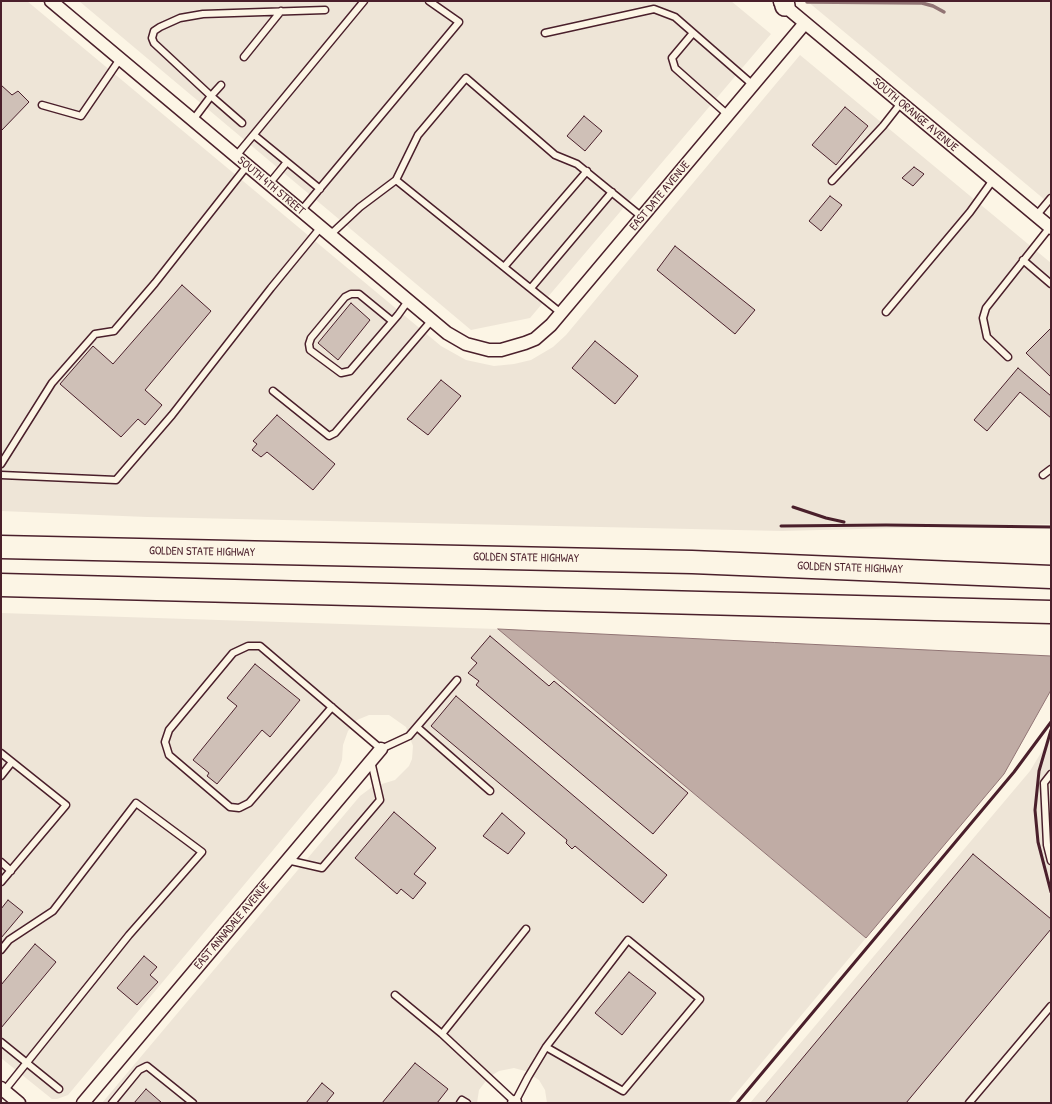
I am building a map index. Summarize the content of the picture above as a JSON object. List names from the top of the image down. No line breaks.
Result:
{"streets":{"highway":["GOLDEN STATE HIGHWAY"],"street":["SOUTH ORANGE AVENUE","SOUTH 4TH STREET","EAST DATE AVENUE","EAST ANNADALE AVENUE"]},"crossings":[["SOUTH ORANGE AVENUE","EAST DATE AVENUE"],["SOUTH 4TH STREET","EAST DATE AVENUE"]]}
